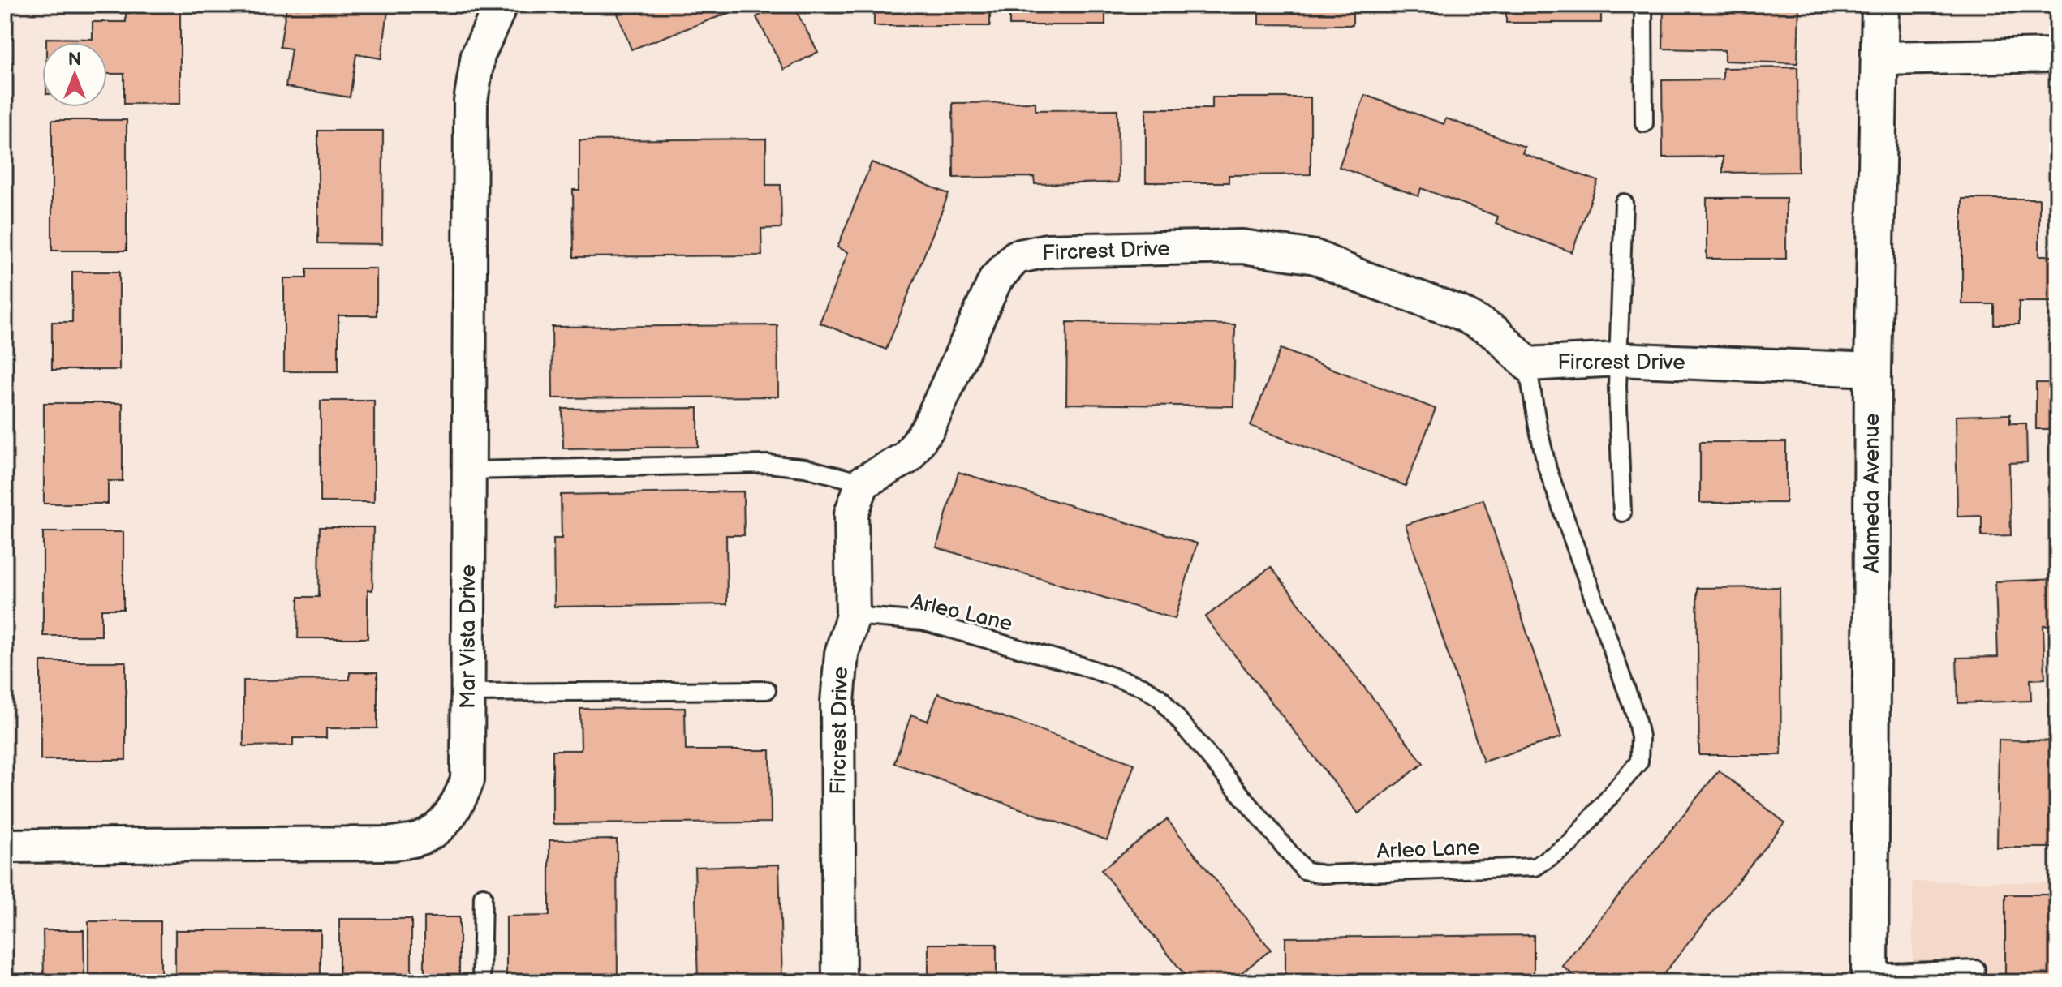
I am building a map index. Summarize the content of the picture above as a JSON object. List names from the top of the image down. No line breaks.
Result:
{"streets":{"street":["Fircrest Drive","Alameda Avenue","Mar Vista Drive"],"lane":["Arleo Lane"]},"crossings":[["Fircrest Drive","Alameda Avenue"],["Fircrest Drive","Arleo Lane"]],"north":"top"}
